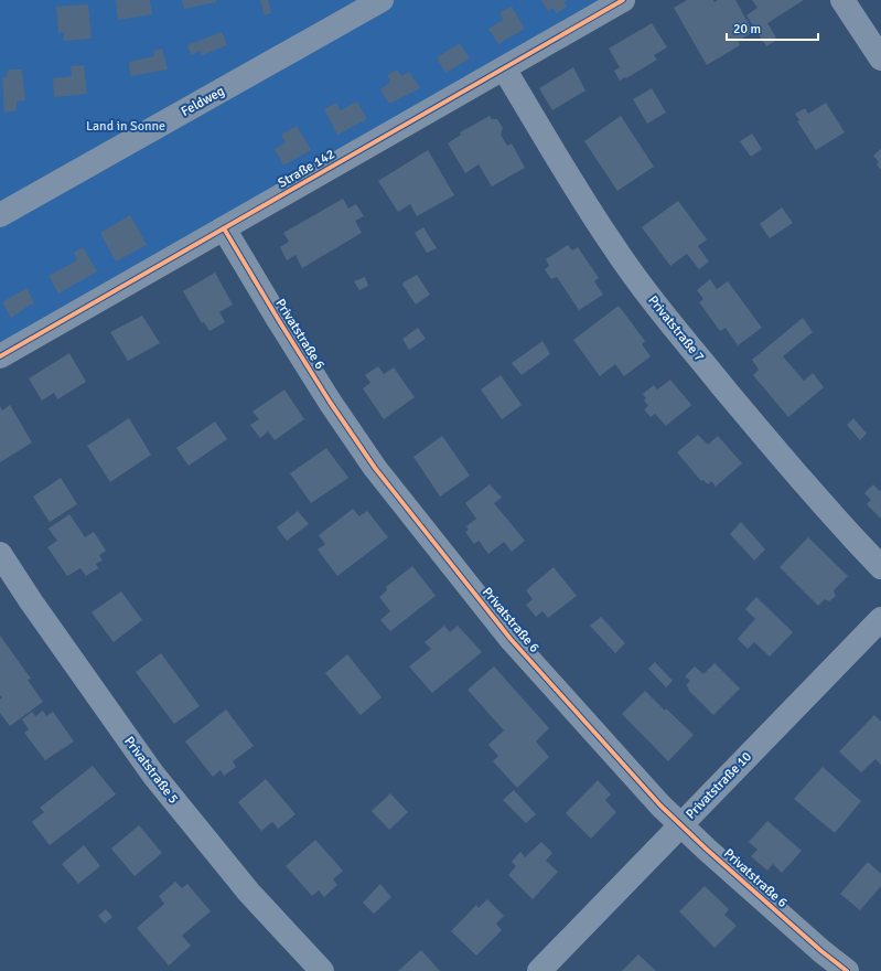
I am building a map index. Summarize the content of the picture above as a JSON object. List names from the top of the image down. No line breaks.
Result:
{"streets":{"street":["Feldweg","Straße 142","Privatstraße 7","Privatstraße 6","Privatstraße 5","Privatstraße 10"]},"crossings":[["Straße 142","Privatstraße 7"],["Straße 142","Privatstraße 6"],["Privatstraße 6","Privatstraße 10"]],"parks":["Land in Sonne"],"scale_bar":"20 m"}
